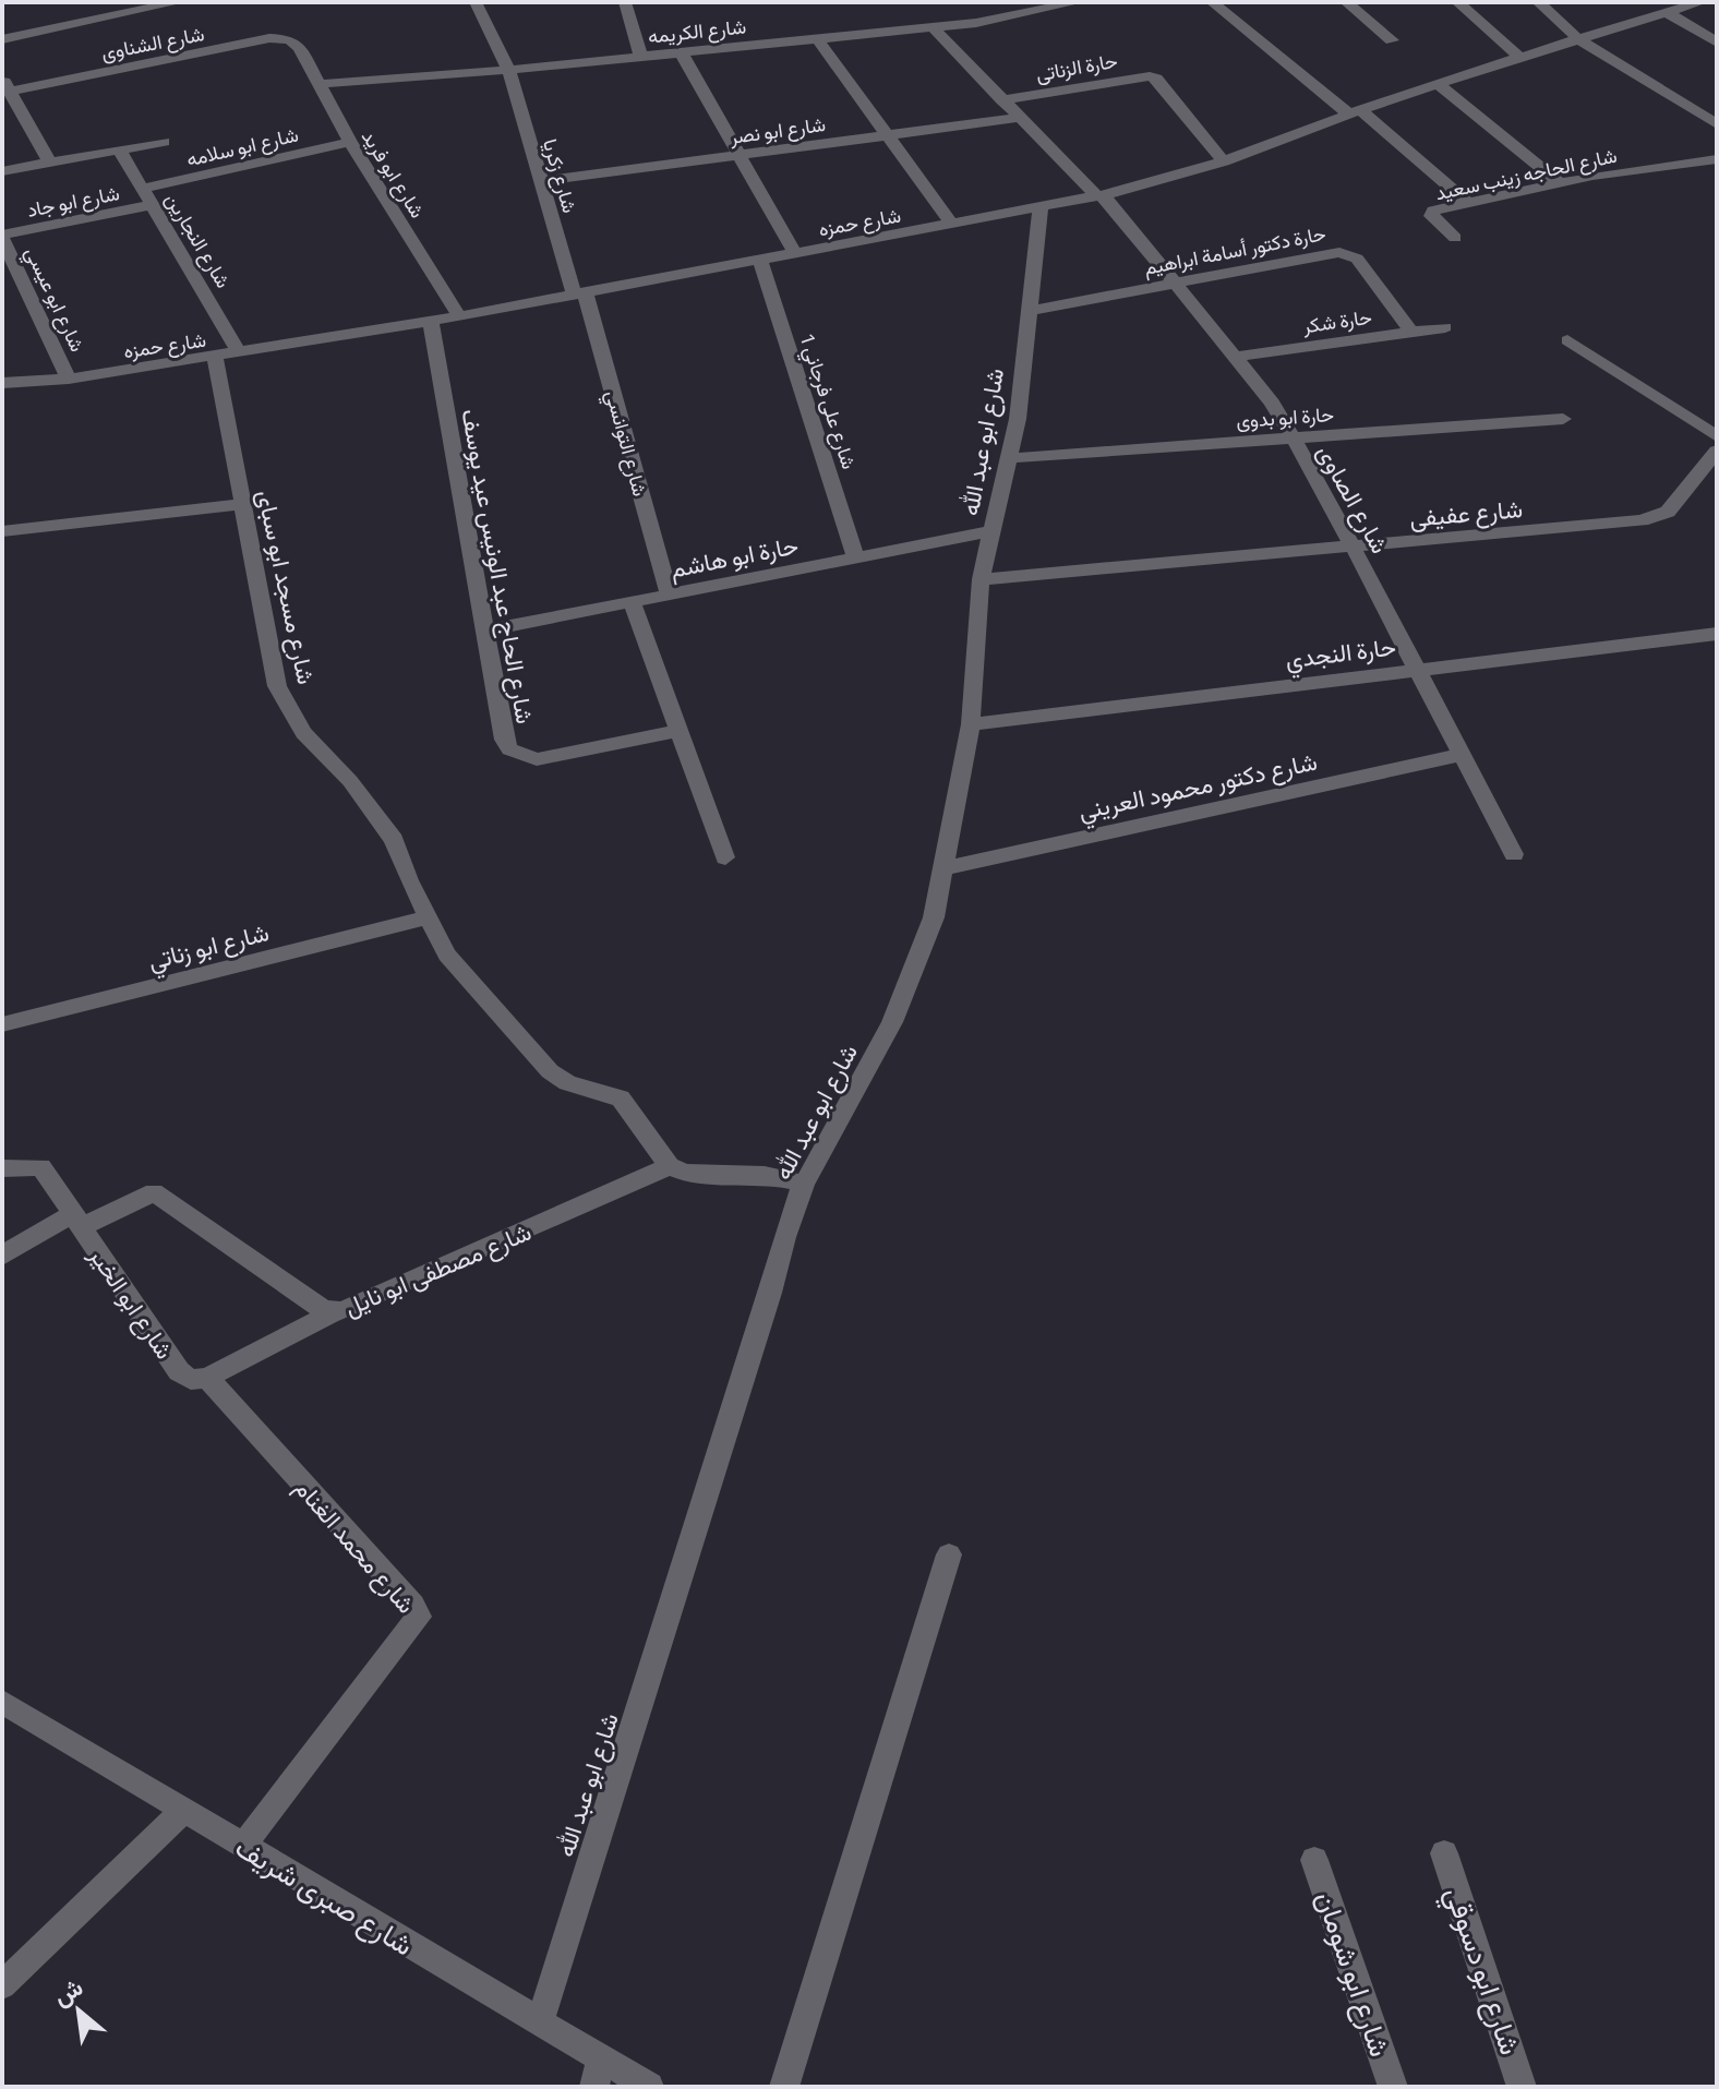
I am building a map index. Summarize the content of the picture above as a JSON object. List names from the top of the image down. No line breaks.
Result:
{"streets":{"street":["شارع الكريمه","شارع الشناوى","حارة الزناتى","شارع ابو نصر","شارع ابو سلامه","شارع ابو فريد","شارع الحاجه زينب سعيد","شارع زكريا","شارع ابو جاد","شارع حمزه","شارع النجارين","حارة دكتور أسامة ابراهيم","شارع ابو عيسي","حارة شكر","شارع على فرجاني 1","حارة ابو بدوى","شارع ابو عبد الله","شارع التوانسي","شارع الصاوى","شارع عفيفى","حارة ابو هاشم","شارع الحاج عبد الونيس عيد يوسف","شارع مسجد ابو سباى","حارة النجدي","شارع دكتور محمود العريني","شارع ابو زناتي","شارع مصطفى ابو نايل","شارع ابو الخير","شارع محمد الغنام","شارع صبرى شريف","شارع ابو دسوقي","شارع ابو شومان"]},"crossings":[["شارع الكريمه","شارع ابو فريد"],["شارع الكريمه","شارع زكريا"],["شارع الكريمه","شارع الصاوى"],["شارع الشناوى","شارع ابو فريد"],["حارة الزناتى","شارع حمزه"],["حارة الزناتى","شارع الصاوى"],["شارع ابو نصر","شارع زكريا"],["شارع ابو نصر","شارع الصاوى"],["شارع ابو سلامه","شارع ابو فريد"],["شارع ابو سلامه","شارع النجارين"],["شارع ابو فريد","شارع حمزه"],["شارع زكريا","شارع حمزه"],["شارع زكريا","شارع التوانسي"],["شارع ابو جاد","شارع النجارين"],["شارع ابو جاد","شارع ابو عيسي"],["شارع حمزه","شارع النجارين"],["شارع حمزه","شارع ابو عيسي"],["شارع حمزه","شارع على فرجاني 1"],["شارع حمزه","شارع ابو عبد الله"],["شارع حمزه","شارع التوانسي"],["شارع حمزه","شارع الصاوى"],["شارع حمزه","شارع الحاج عبد الونيس عيد يوسف"],["شارع حمزه","شارع مسجد ابو سباى"],["حارة دكتور أسامة ابراهيم","حارة شكر"],["حارة دكتور أسامة ابراهيم","شارع ابو عبد الله"],["حارة دكتور أسامة ابراهيم","شارع الصاوى"],["حارة شكر","شارع الصاوى"],["شارع على فرجاني 1","حارة ابو هاشم"],["حارة ابو بدوى","شارع ابو عبد الله"],["حارة ابو بدوى","شارع الصاوى"],["شارع ابو عبد الله","شارع عفيفى"],["شارع ابو عبد الله","حارة ابو هاشم"],["شارع ابو عبد الله","حارة النجدي"],["شارع ابو عبد الله","شارع دكتور محمود العريني"],["شارع ابو عبد الله","شارع صبرى شريف"],["شارع التوانسي","حارة ابو هاشم"],["شارع الصاوى","شارع عفيفى"],["شارع الصاوى","حارة النجدي"],["شارع الصاوى","شارع دكتور محمود العريني"],["حارة ابو هاشم","شارع الحاج عبد الونيس عيد يوسف"],["شارع مسجد ابو سباى","شارع ابو زناتي"],["شارع مسجد ابو سباى","شارع مصطفى ابو نايل"],["شارع مصطفى ابو نايل","شارع ابو الخير"],["شارع ابو الخير","شارع محمد الغنام"],["شارع محمد الغنام","شارع صبرى شريف"]],"north":"top left"}
